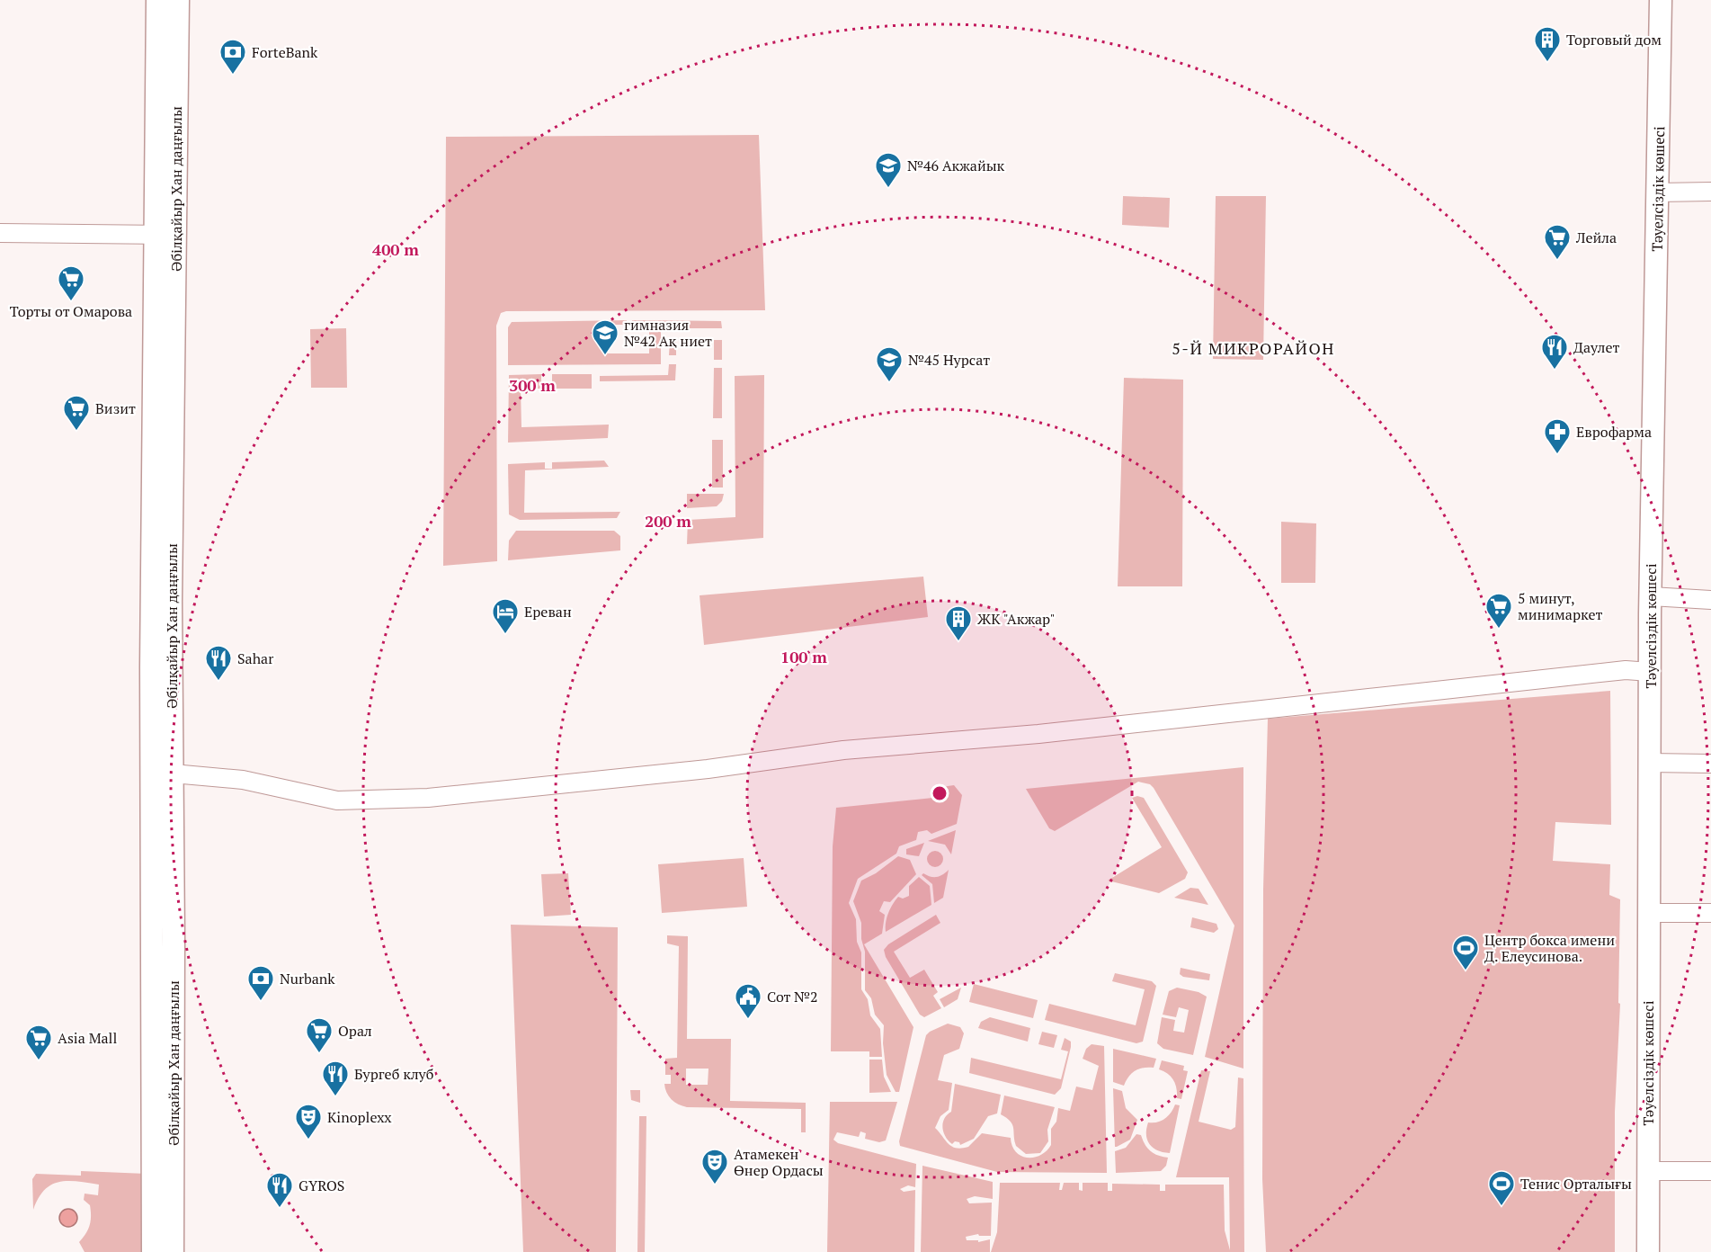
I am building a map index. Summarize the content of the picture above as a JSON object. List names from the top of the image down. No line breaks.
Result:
{"streets":{"main road":["Әбілқайыр Хан даңғылы","Тәуелсіздік көшесі"]},"districts":["5-Й МИКРОРАЙОН"],"places":{"building":["Торговый дом","ЖК \"Акжар\""],"bank":["ForteBank","Nurbank"],"school or university":["№46 Акжайык","гимназия №42 Ақ ниет","№45 Нурсат"],"supermarket":["Лейла","Торты от Омарова","Визит","5 минут, минимаркет","Орал","Asia Mall"],"restaurant":["Даулет","Sahar","Бургеб клуб","GYROS"],"pharmacy":["Еврофарма"],"hotel":["Ереван"],"sports":["Центр бокса имени Д. Елеусинова.","Тенис Орталығы"],"public building":["Сот №2"],"theatre":["Kinoplexx","Атамекен Өнер Ордасы"]},"rings":["400 m","300 m","200 m","100 m"]}
